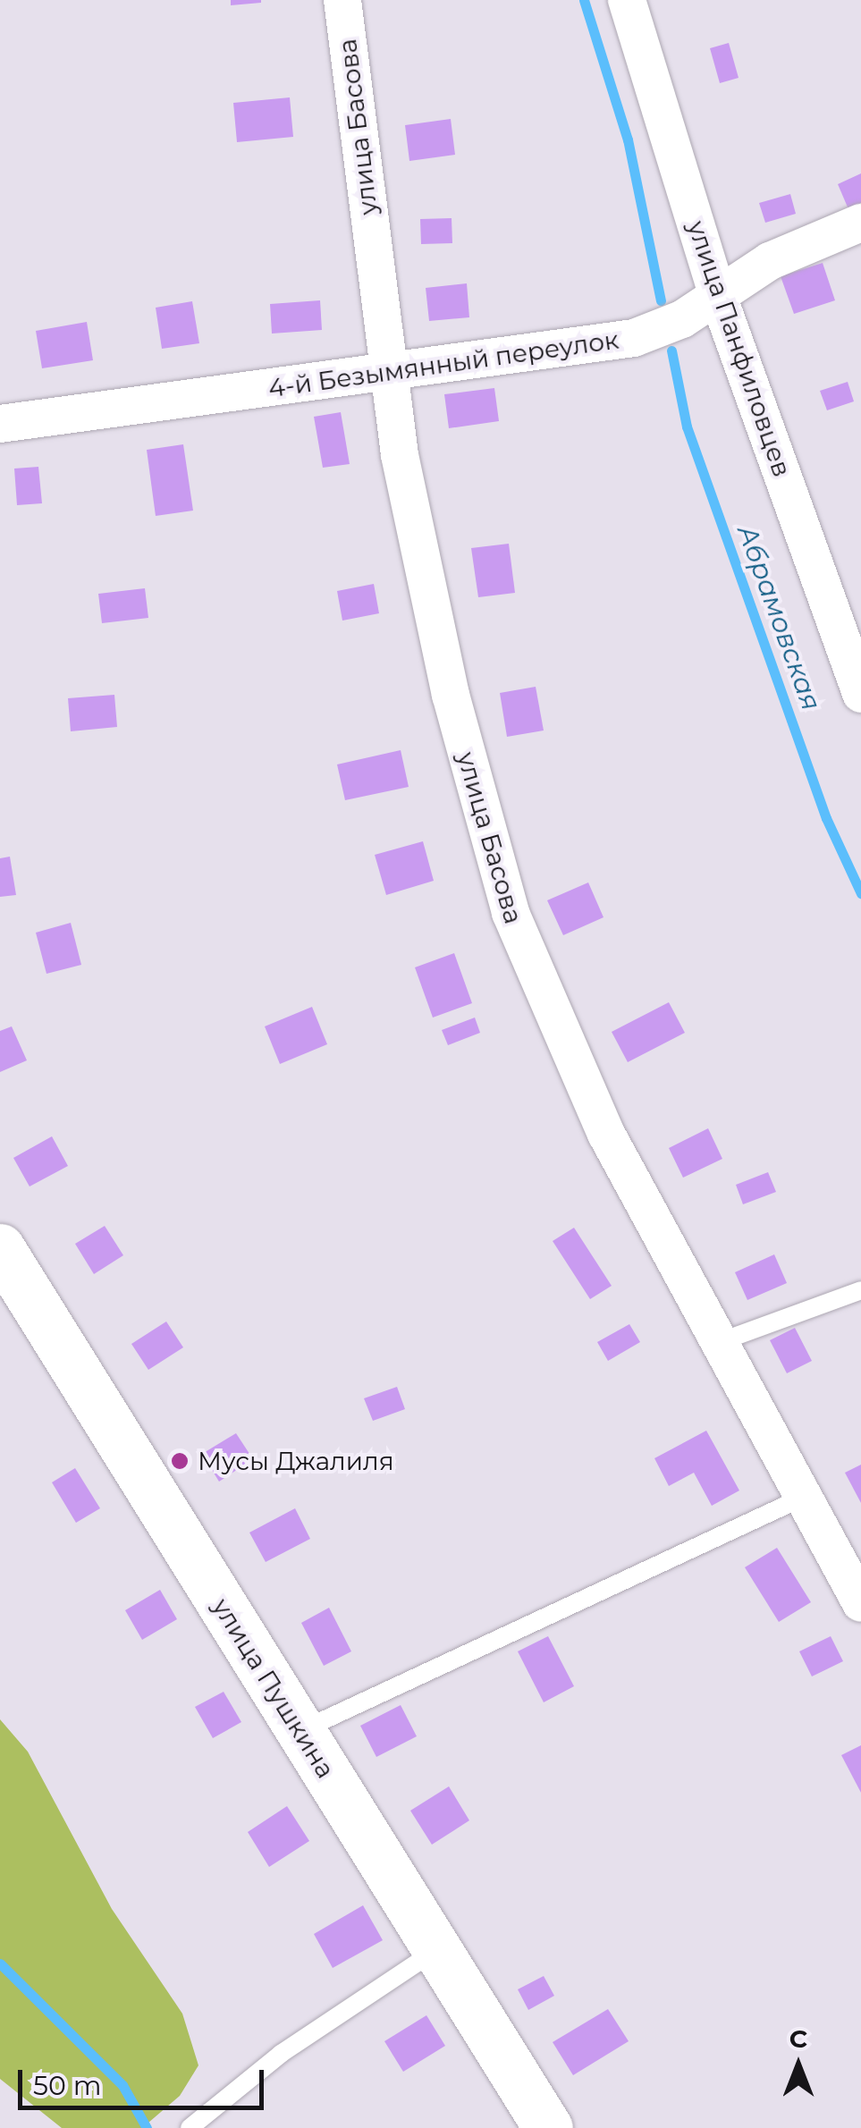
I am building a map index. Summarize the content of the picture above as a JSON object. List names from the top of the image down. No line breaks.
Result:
{"streets":{"street":["улица Басова","улица Панфиловцев","4-й Безымянный переулок","улица Пушкина"]},"crossings":[["улица Басова","4-й Безымянный переулок"],["улица Панфиловцев","4-й Безымянный переулок"]],"water":["Абрамовская"],"places":["Мусы Джалиля"],"scale_bar":"50 m","north":"top"}
